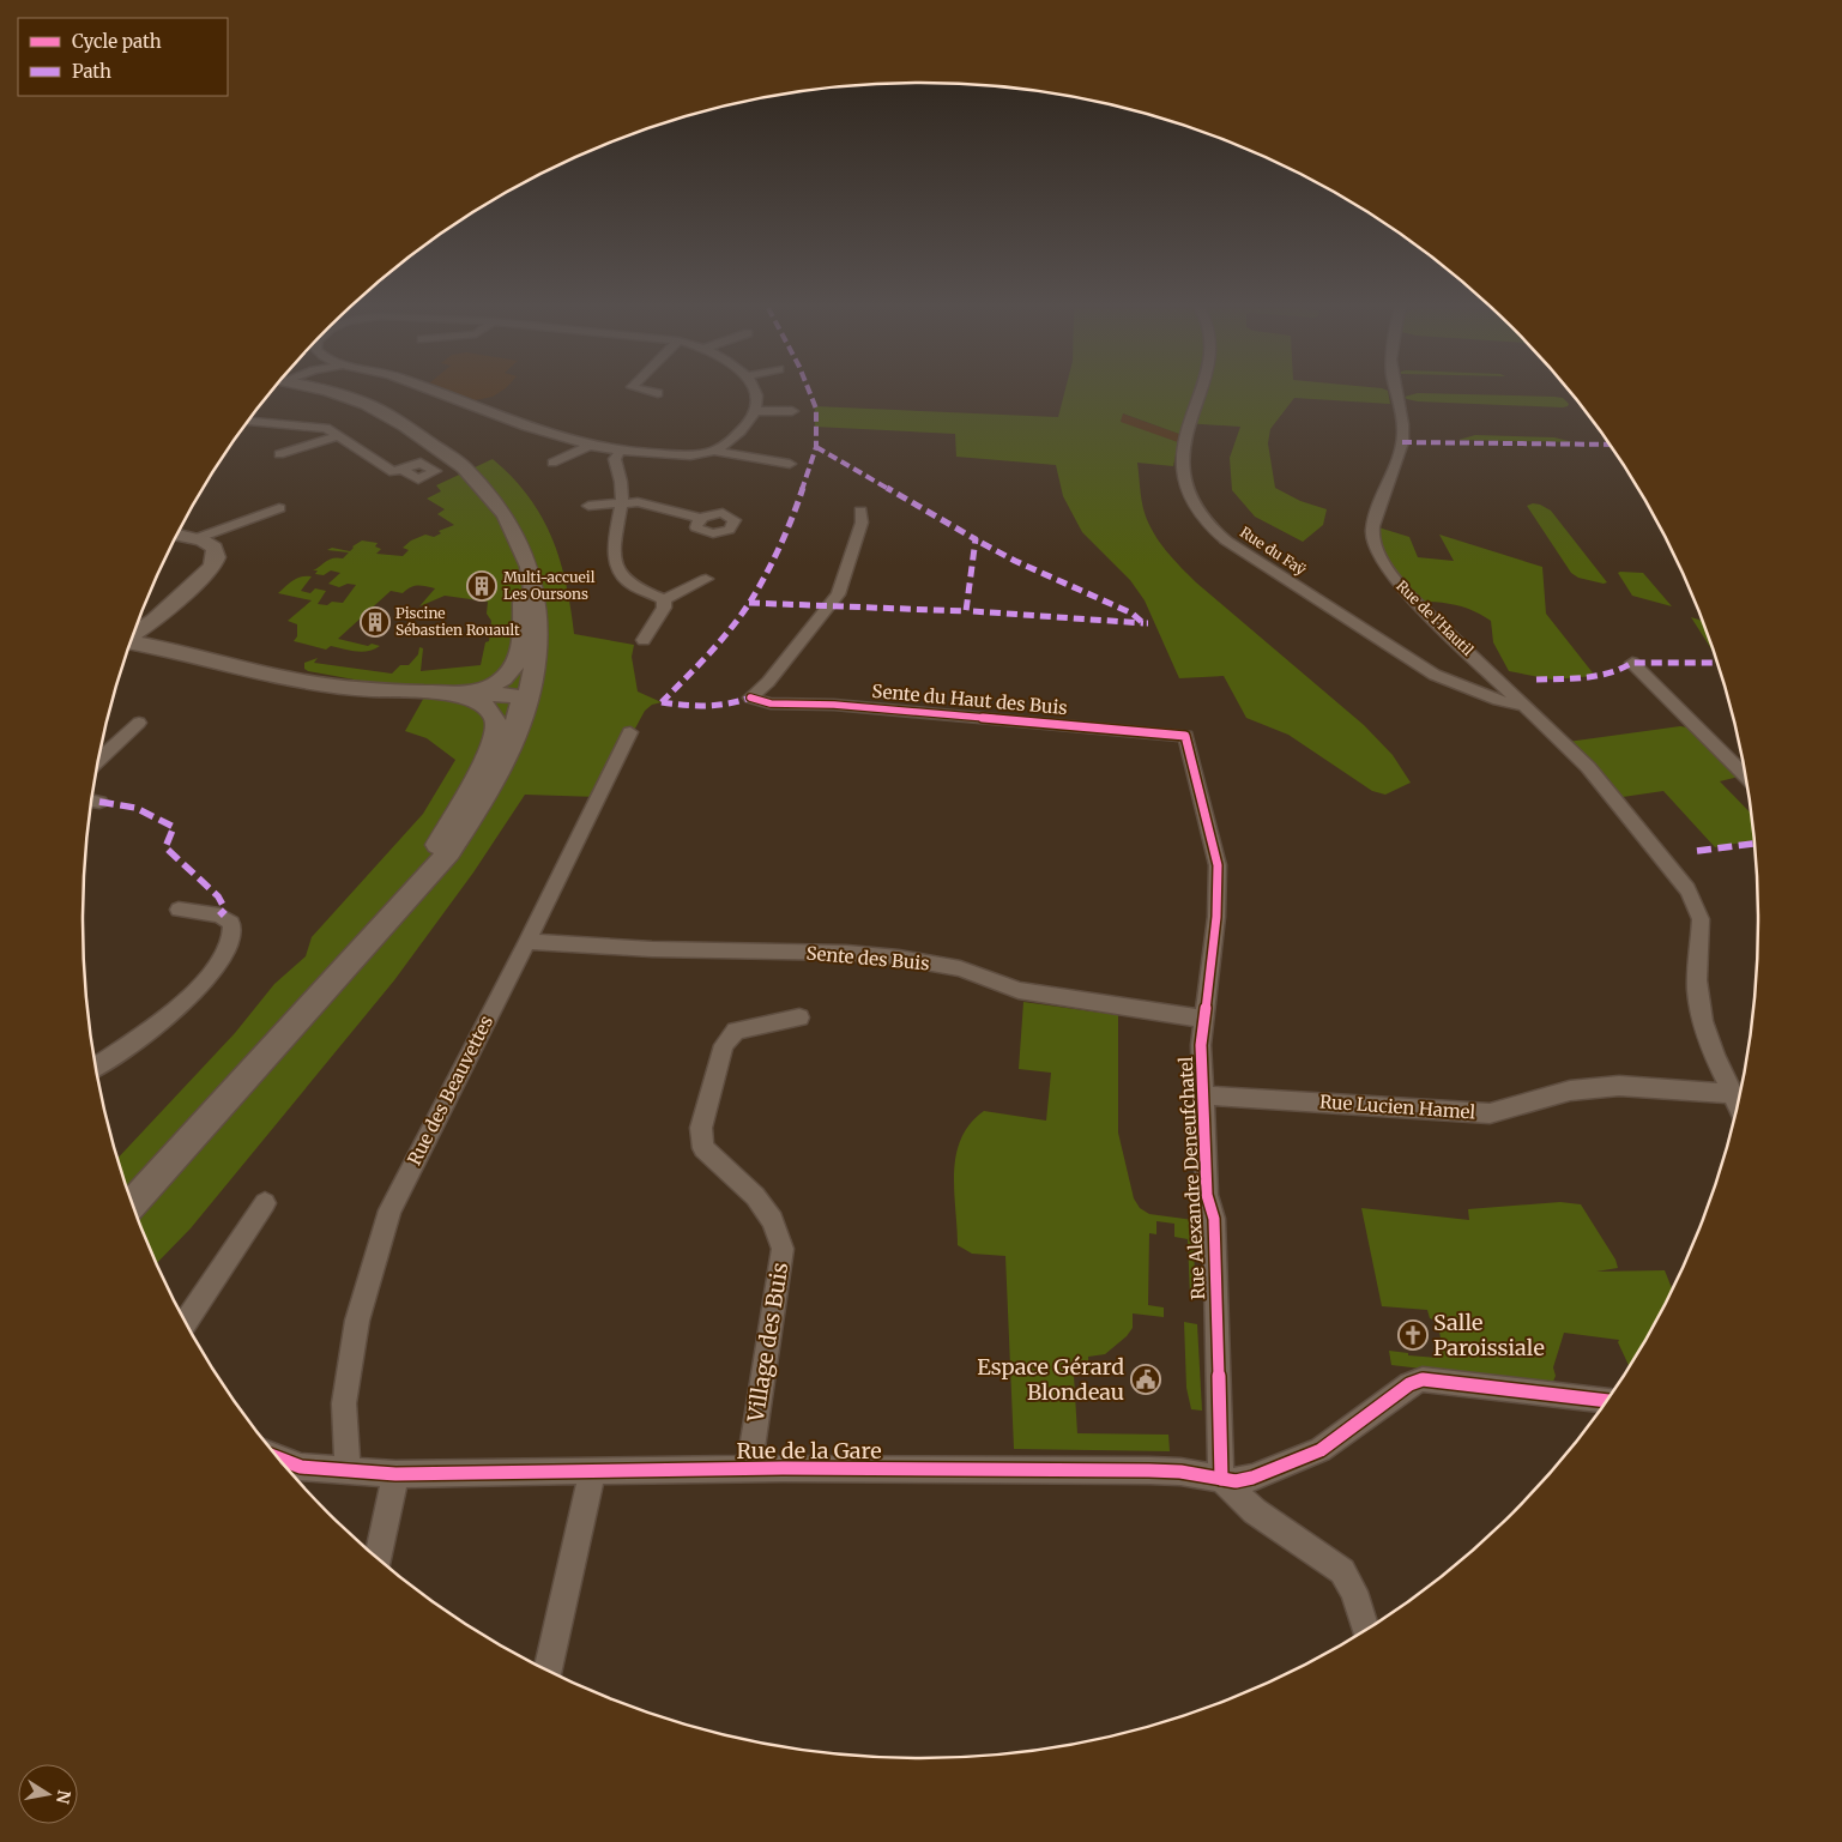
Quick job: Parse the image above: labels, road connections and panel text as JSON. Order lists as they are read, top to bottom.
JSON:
{
  "streets": {
    "street": [
      "Rue du Faÿ",
      "Rue de l'Hautil",
      "Sente du Haut des Buis",
      "Sente des Buis",
      "Rue des Beauvettes",
      "Rue Lucien Hamel",
      "Rue Alexandre Deneufchatel",
      "Village des Buis",
      "Rue de la Gare"
    ]
  },
  "crossings": [
    ["Rue du Faÿ", "Rue de l'Hautil"],
    ["Rue de l'Hautil", "Rue Lucien Hamel"],
    ["Sente du Haut des Buis", "Rue Alexandre Deneufchatel"],
    ["Sente des Buis", "Rue des Beauvettes"],
    ["Sente des Buis", "Rue Alexandre Deneufchatel"],
    ["Rue des Beauvettes", "Rue de la Gare"],
    ["Rue Lucien Hamel", "Rue Alexandre Deneufchatel"],
    ["Rue Alexandre Deneufchatel", "Rue de la Gare"],
    ["Village des Buis", "Rue de la Gare"]
  ],
  "places": {
    "building": ["Multi-accueil Les Oursons", "Piscine Sébastien Rouault"],
    "church": ["Salle Paroissiale"],
    "public building": ["Espace Gérard Blondeau"]
  },
  "legend": ["Cycle path", "Path"],
  "north": "right"
}
